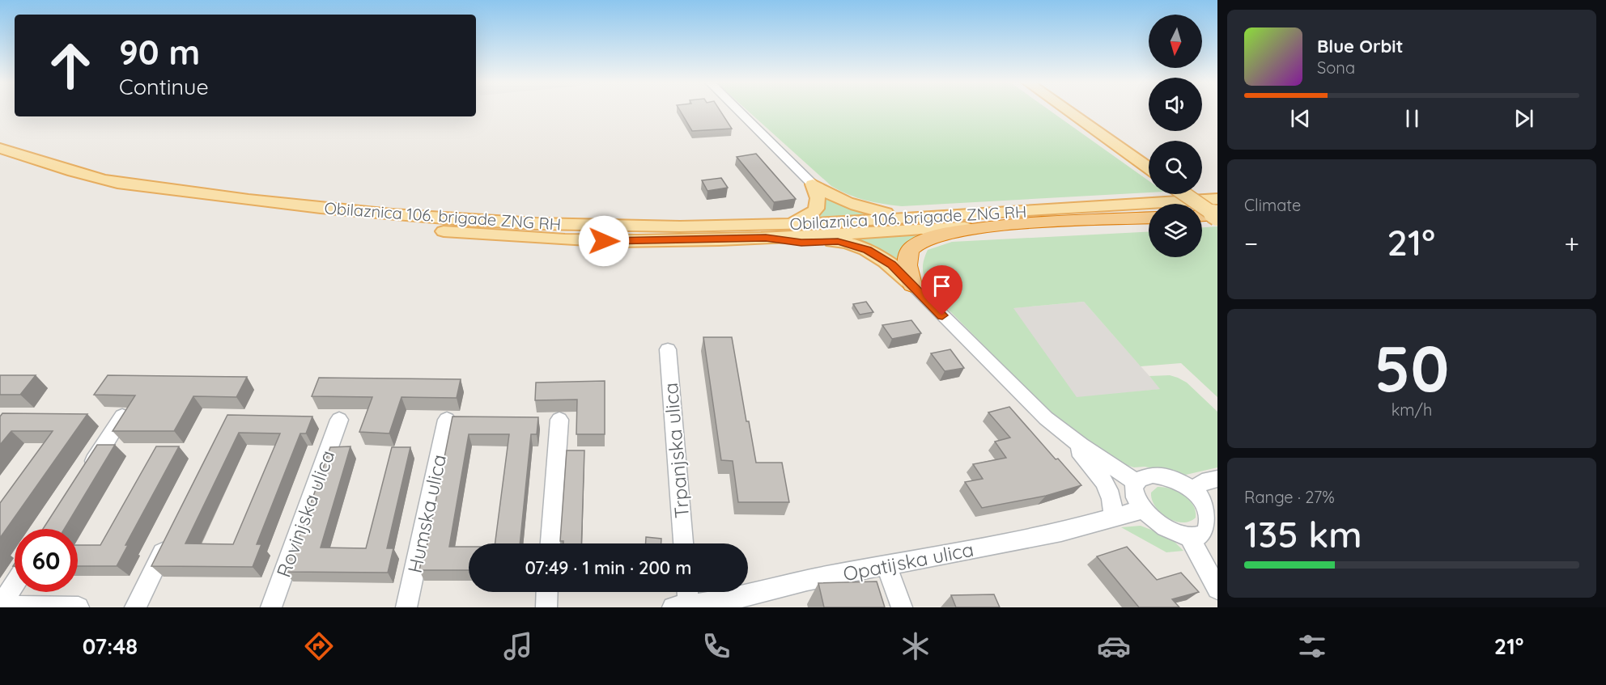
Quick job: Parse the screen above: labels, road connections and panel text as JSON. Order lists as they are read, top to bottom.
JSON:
{
  "streets": {
    "highway": ["Obilaznica 106. brigade ZNG RH"],
    "street": [
      "Trpanjska ulica",
      "Rovinjska ulica",
      "Humska ulica",
      "Opatijska ulica"
    ]
  },
  "north": "bottom",
  "page": {
    "turn": ["90 m", "Continue"],
    "song": ["Blue Orbit", "Sona"],
    "tile": [
      "Climate",
      ["50", "km/h"],
      ["Range · 27%", "135 km"]
    ],
    "heat": ["−", "21°", "+"],
    "limit": "60",
    "trip": "07:49 · 1 min · 200 m",
    "tabs": ["07:48", "21°"]
  }
}
